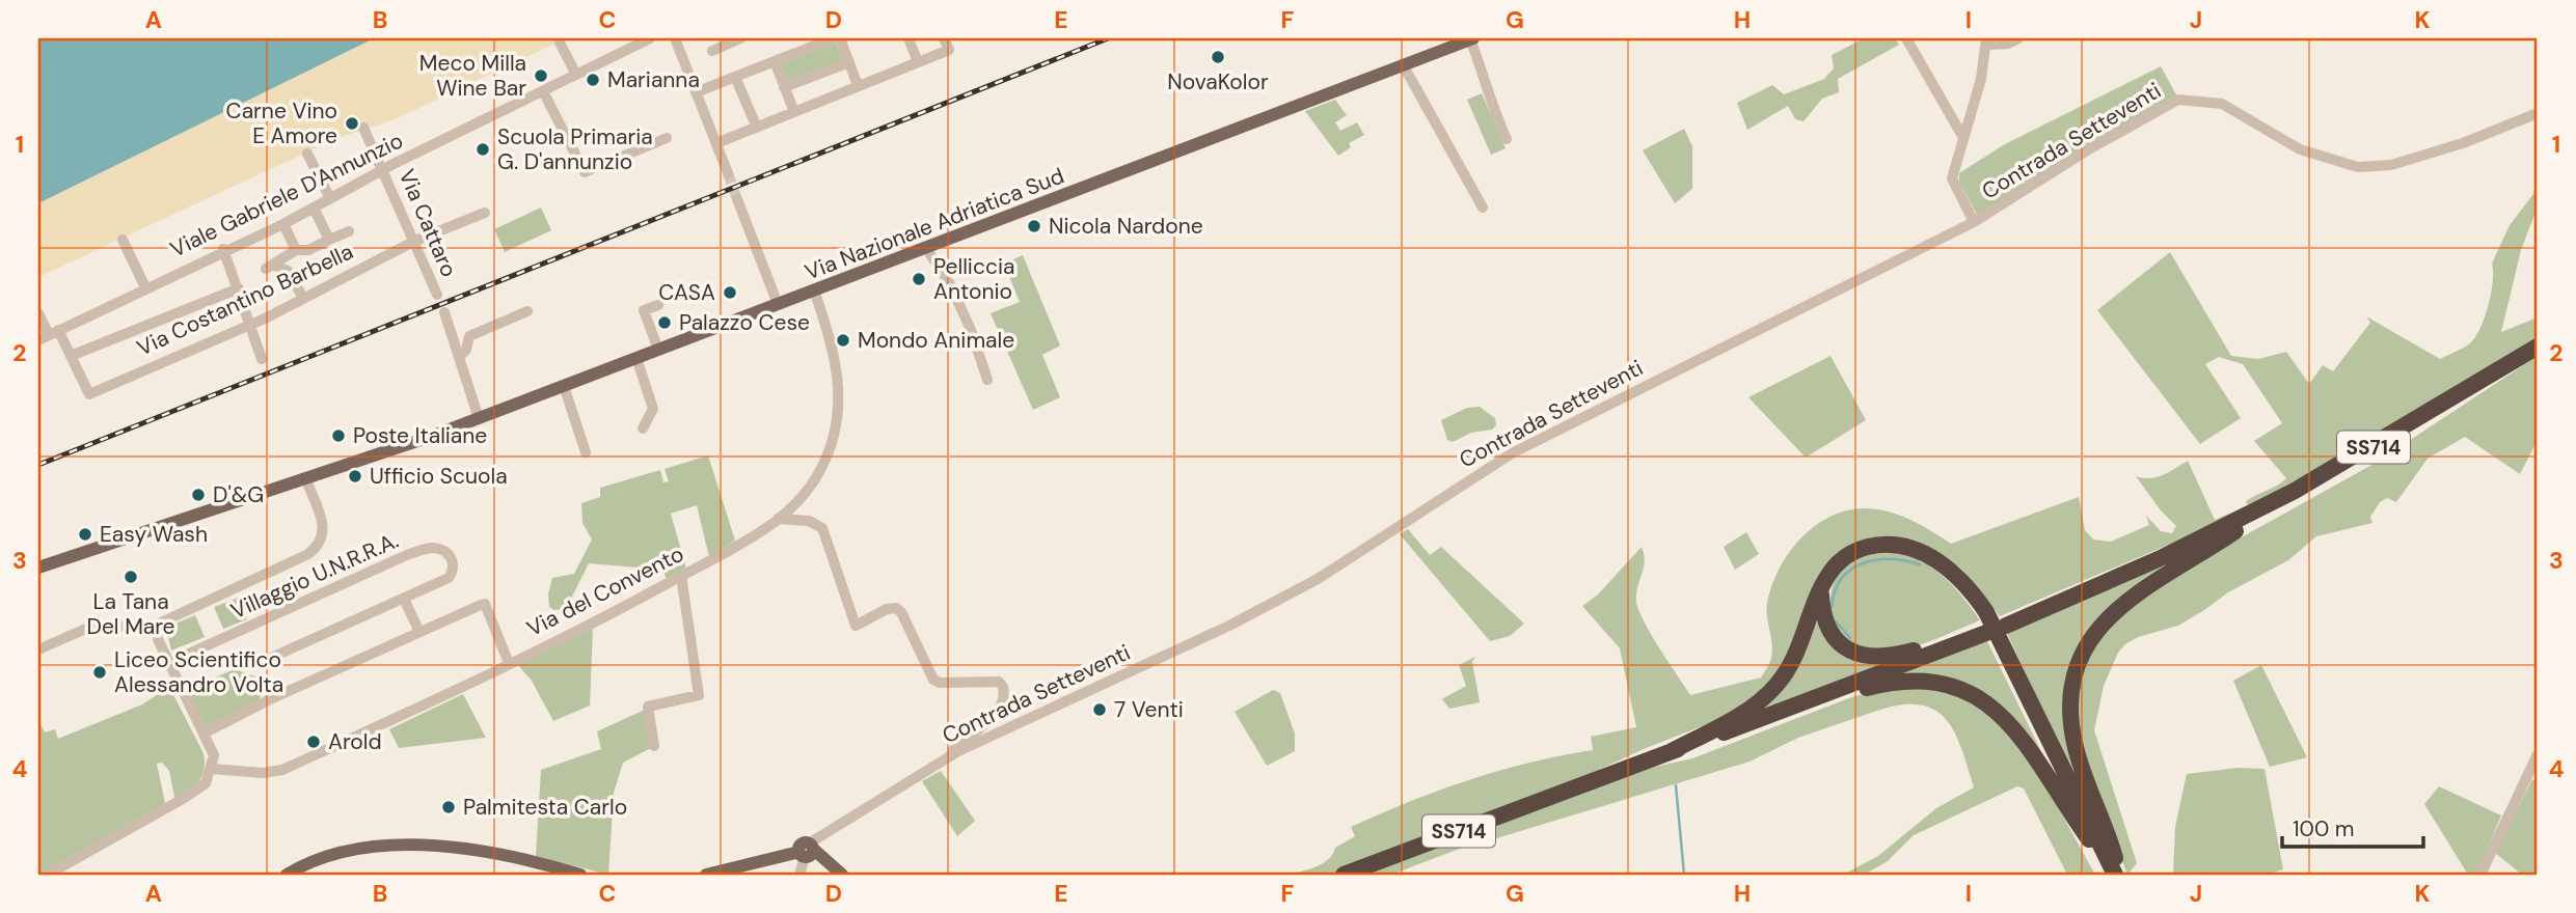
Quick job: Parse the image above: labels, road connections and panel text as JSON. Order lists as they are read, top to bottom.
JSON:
{
  "streets": {
    "highway": ["SS714"],
    "main road": ["Via Nazionale Adriatica Sud"],
    "street": [
      "Contrada Setteventi",
      "Viale Gabriele D'Annunzio",
      "Via Cattaro",
      "Via Costantino Barbella",
      "Villaggio U.N.R.R.A.",
      "Via del Convento"
    ]
  },
  "crossings": [
    ["Viale Gabriele D'Annunzio", "Via Cattaro"],
    ["Viale Gabriele D'Annunzio", "Via Costantino Barbella"],
    ["Via Cattaro", "Via Nazionale Adriatica Sud"],
    ["Via Cattaro", "Via Costantino Barbella"],
    ["Via Nazionale Adriatica Sud", "Via del Convento"]
  ],
  "places": [
    "NovaKolor",
    "Meco Milla Wine Bar",
    "Marianna",
    "Carne Vino E Amore",
    "Scuola Primaria G. D'annunzio",
    "Nicola Nardone",
    "Pelliccia Antonio",
    "CASA",
    "Palazzo Cese",
    "Mondo Animale",
    "Poste Italiane",
    "Ufficio Scuola",
    "D'&G",
    "Easy Wash",
    "La Tana Del Mare",
    "Liceo Scientifico Alessandro Volta",
    "7 Venti",
    "Arold",
    "Palmitesta Carlo"
  ],
  "scale_bar": "100 m",
  "grid": {
    "columns": [
      "A",
      "B",
      "C",
      "D",
      "E",
      "F",
      "G",
      "H",
      "I",
      "J",
      "K"
    ],
    "rows": [
      "1",
      "2",
      "3",
      "4"
    ]
  }
}
